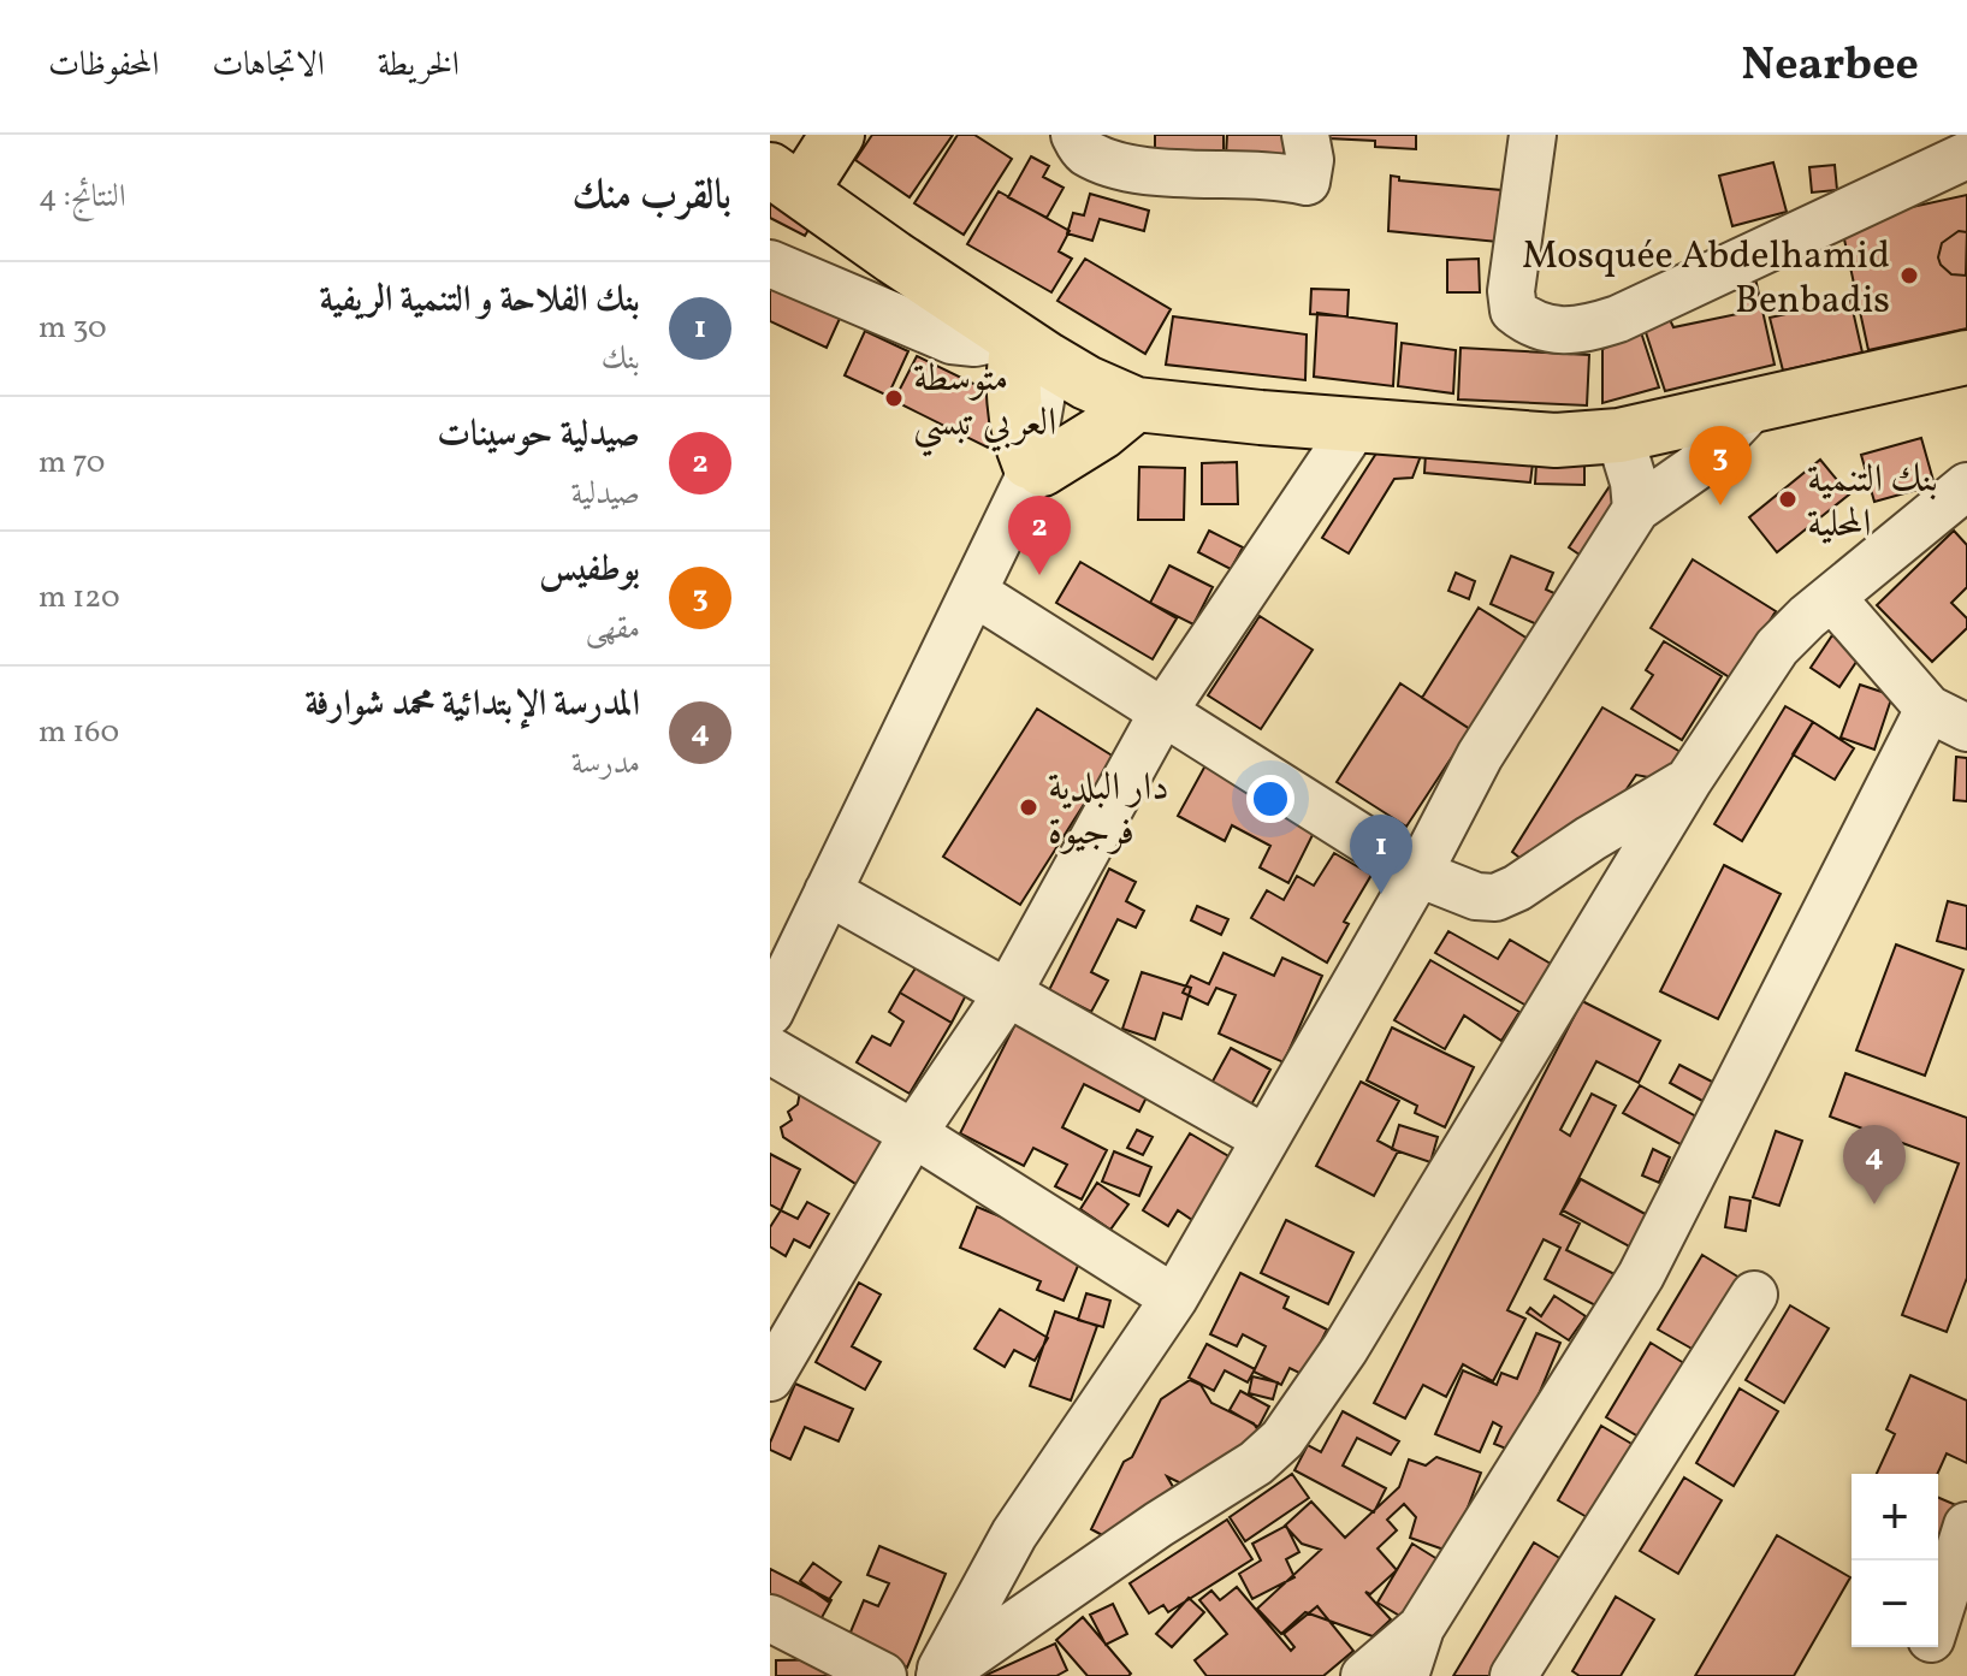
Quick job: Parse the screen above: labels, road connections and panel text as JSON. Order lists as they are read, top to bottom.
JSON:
{
  "places": [
    "Mosquée Abdelhamid Benbadis",
    "متوسطة العربي تبسي",
    "بنك التنمية المحلية",
    "دار البلدية فرجيوة"
  ],
  "page": {
    "header": "Nearbee",
    "nav": ["الخريطة", "الاتجاهات", "المحفوظات"],
    "heading": ["بالقرب منك", "النتائج: 4"],
    "list": [
      {
        "mark": "1",
        "name": "بنك الفلاحة و التنمية الريفية",
        "note": "بنك",
        "value": "30 m"
      },
      {
        "mark": "2",
        "name": "صيدلية حوسينات",
        "note": "صيدلية",
        "value": "70 m"
      },
      {
        "mark": "3",
        "name": "بوطفيس",
        "note": "مقهى",
        "value": "120 m"
      },
      {
        "mark": "4",
        "name": "المدرسة الإبتدائية محمد شوارفة",
        "note": "مدرسة",
        "value": "160 m"
      }
    ],
    "pins": [
      "3",
      "2",
      "1",
      "4"
    ],
    "map_buttons": ["+", "−"]
  }
}
